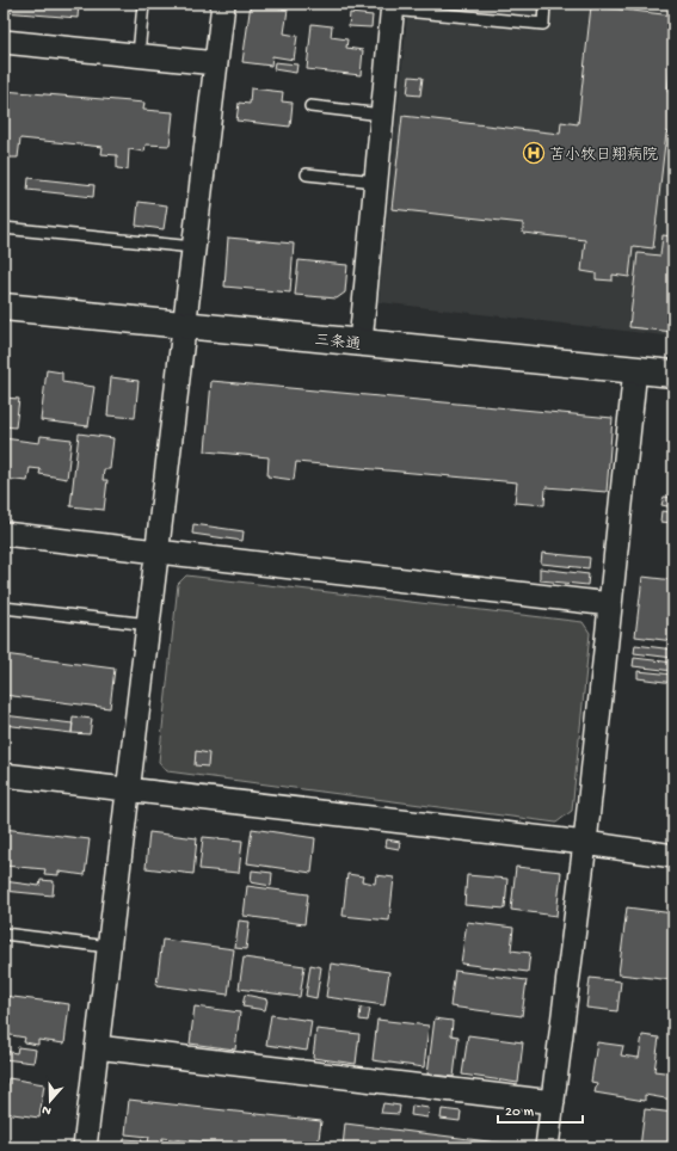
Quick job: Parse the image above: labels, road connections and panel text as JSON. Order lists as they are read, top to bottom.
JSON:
{
  "streets": {
    "street": ["三条通"]
  },
  "places": {
    "hospital": ["苫小牧日翔病院"]
  },
  "scale_bar": "20 m",
  "north": "bottom"
}
